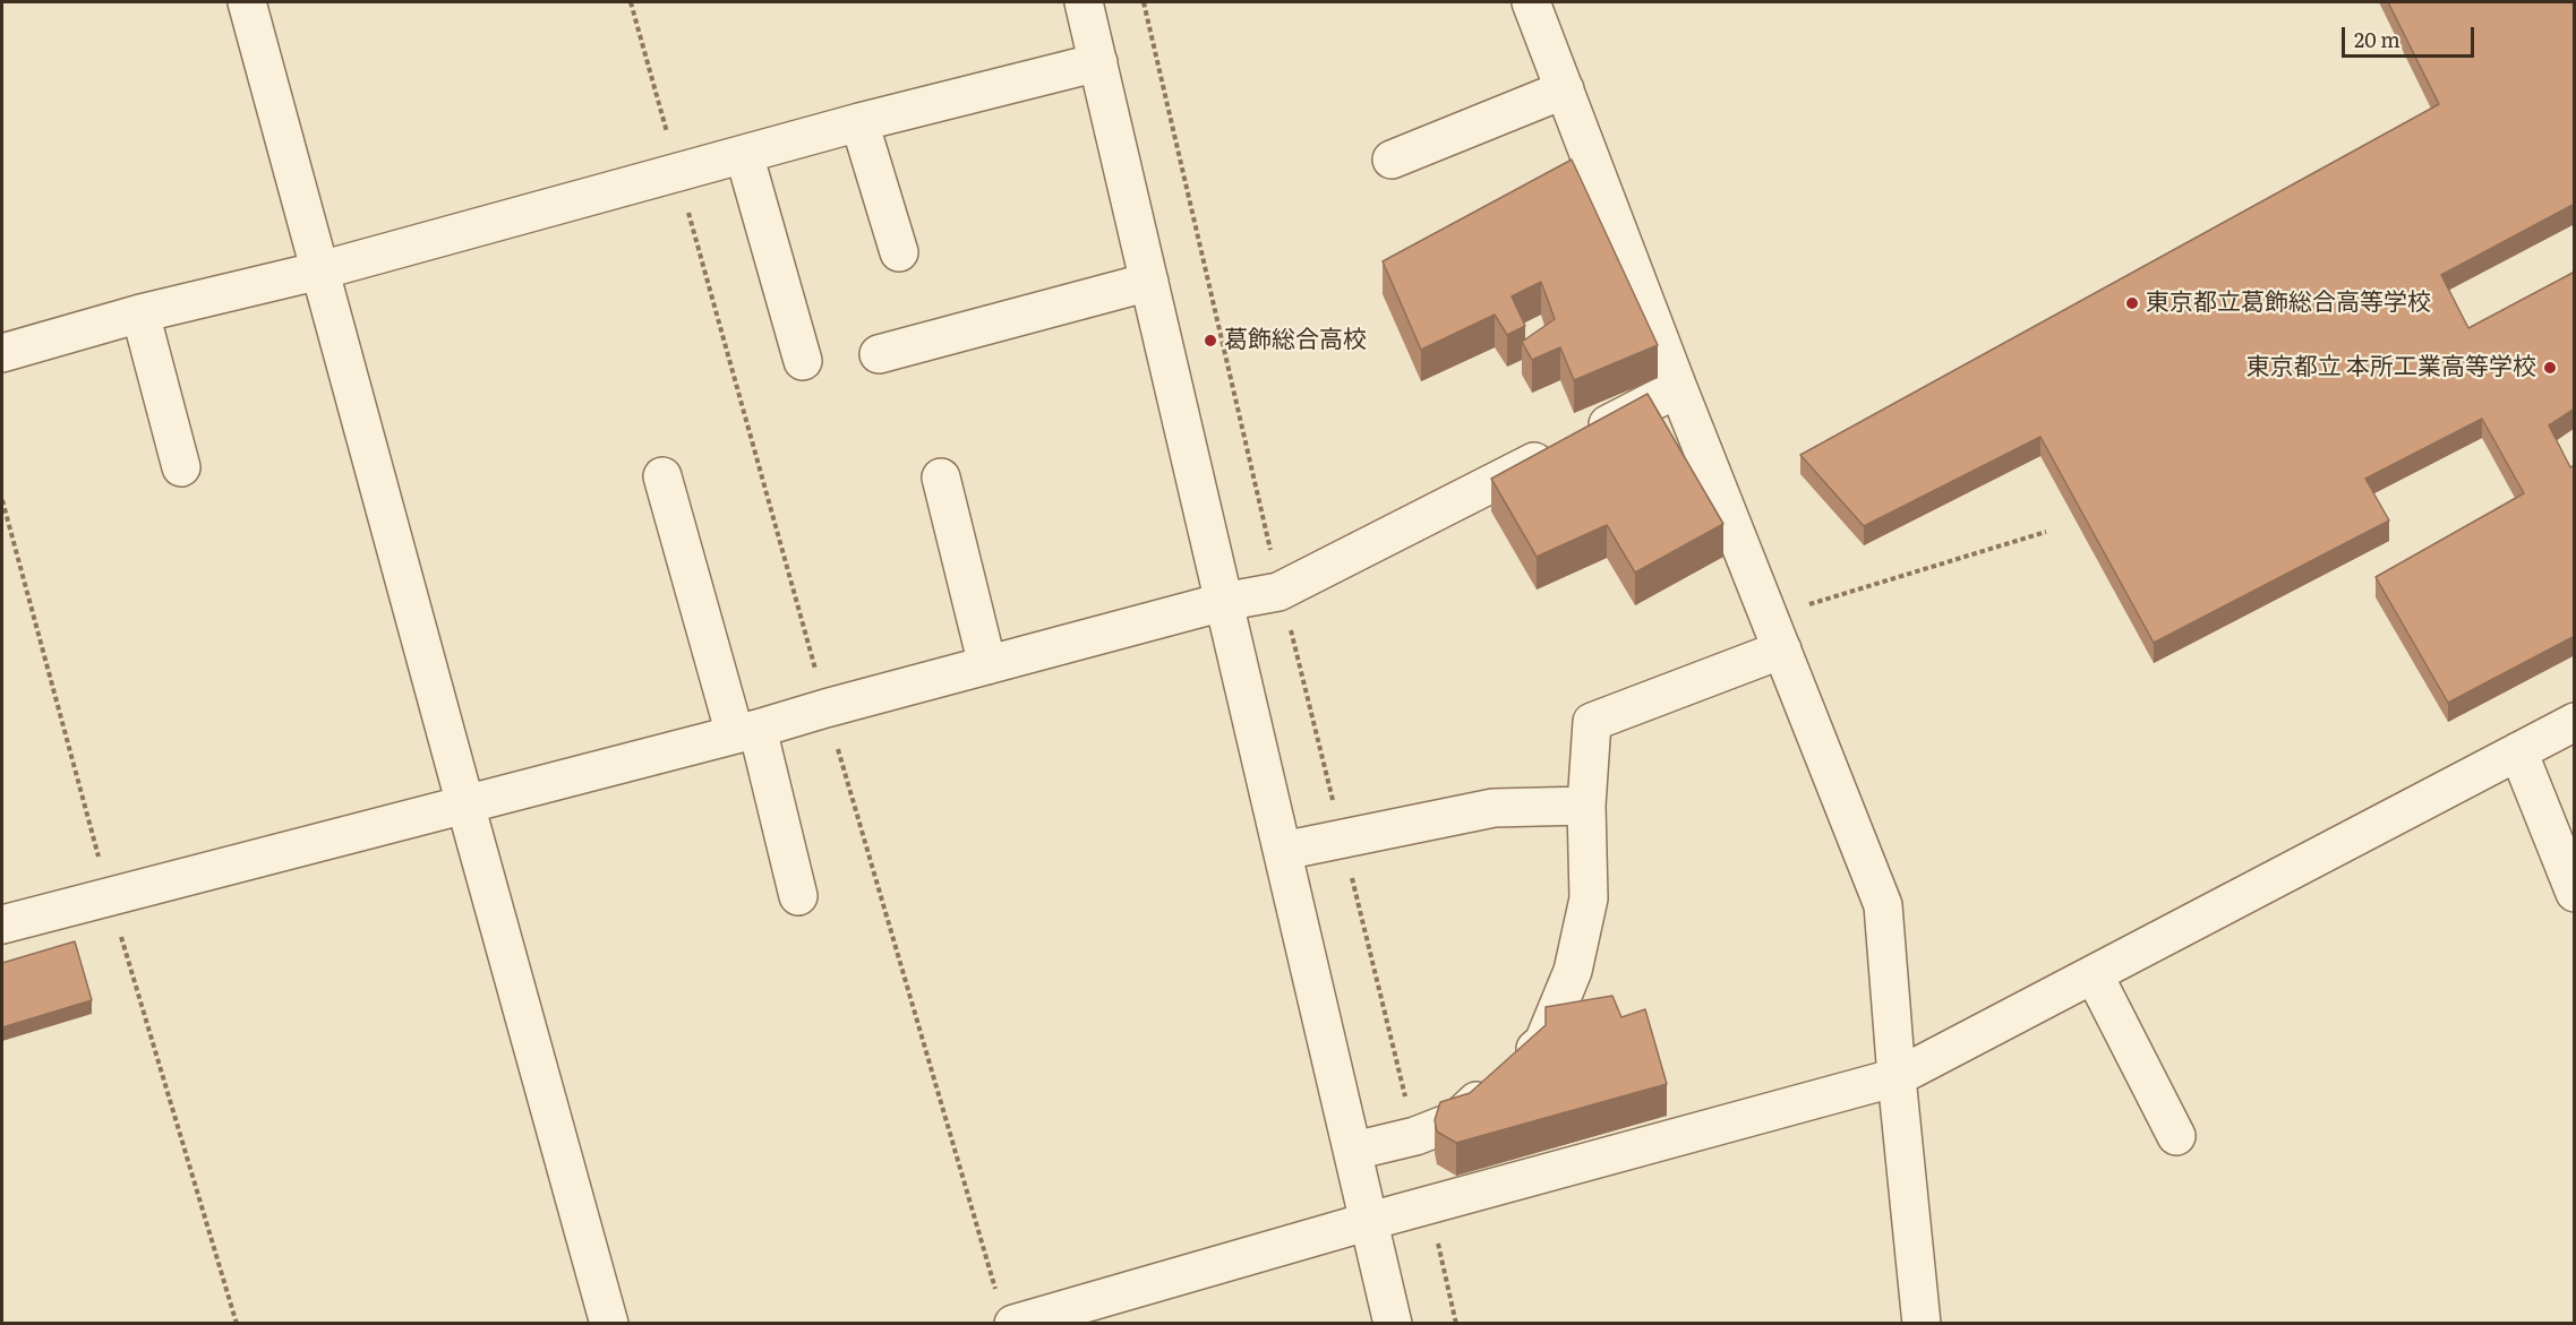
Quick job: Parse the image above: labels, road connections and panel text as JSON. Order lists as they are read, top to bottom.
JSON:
{
  "places": ["東京都立葛飾総合高等学校", "葛飾総合高校", "東京都立 本所工業高等学校"],
  "scale_bar": "20 m"
}
